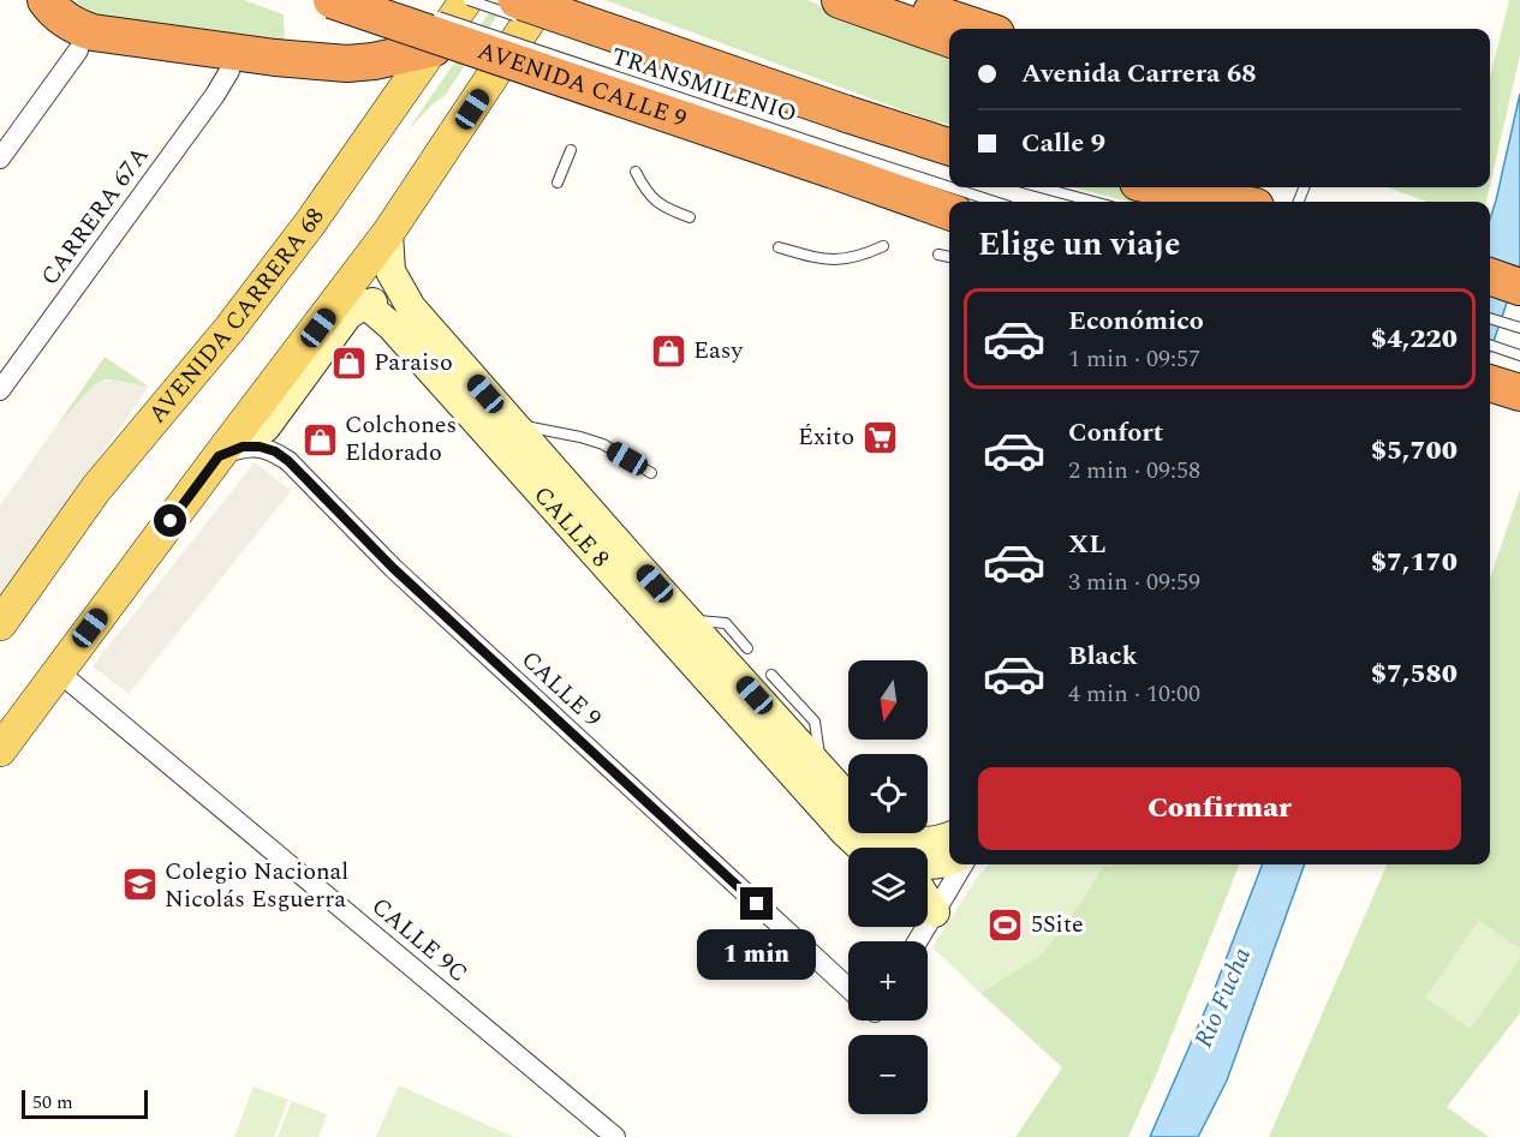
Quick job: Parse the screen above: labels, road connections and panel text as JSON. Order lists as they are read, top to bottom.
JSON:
{
  "streets": {
    "highway": ["AVENIDA CALLE 9"],
    "main road": ["AVENIDA CARRERA 68"],
    "street": [
      "CARRERA 67A",
      "CALLE 8",
      "CALLE 9",
      "CALLE 9C"
    ],
    "lane": ["TRANSMILENIO"]
  },
  "crossings": [
    ["AVENIDA CALLE 9", "TRANSMILENIO"],
    ["TRANSMILENIO", "AVENIDA CARRERA 68"]
  ],
  "water": ["Río Fucha"],
  "places": {
    "shop": ["Easy", "Paraiso", "Colchones Eldorado"],
    "supermarket": ["Éxito"],
    "school or university": ["Colegio Nacional Nicolás Esguerra"],
    "sports": ["5Site"]
  },
  "scale_bar": "50 m",
  "north": "bottom",
  "page": {
    "banner": ["Avenida Carrera 68", "Calle 9"],
    "heading": "Elige un viaje",
    "list": [
      {
        "name": "Económico",
        "note": "1 min · 09:57",
        "value": "$4,220"
      },
      {
        "name": "Confort",
        "note": "2 min · 09:58",
        "value": "$5,700"
      },
      {
        "name": "XL",
        "note": "3 min · 09:59",
        "value": "$7,170"
      },
      {
        "name": "Black",
        "note": "4 min · 10:00",
        "value": "$7,580"
      }
    ],
    "map_buttons": ["+", "−"],
    "buttons": "Confirmar",
    "bubble": "1 min",
    "scale": "50 m"
  }
}
